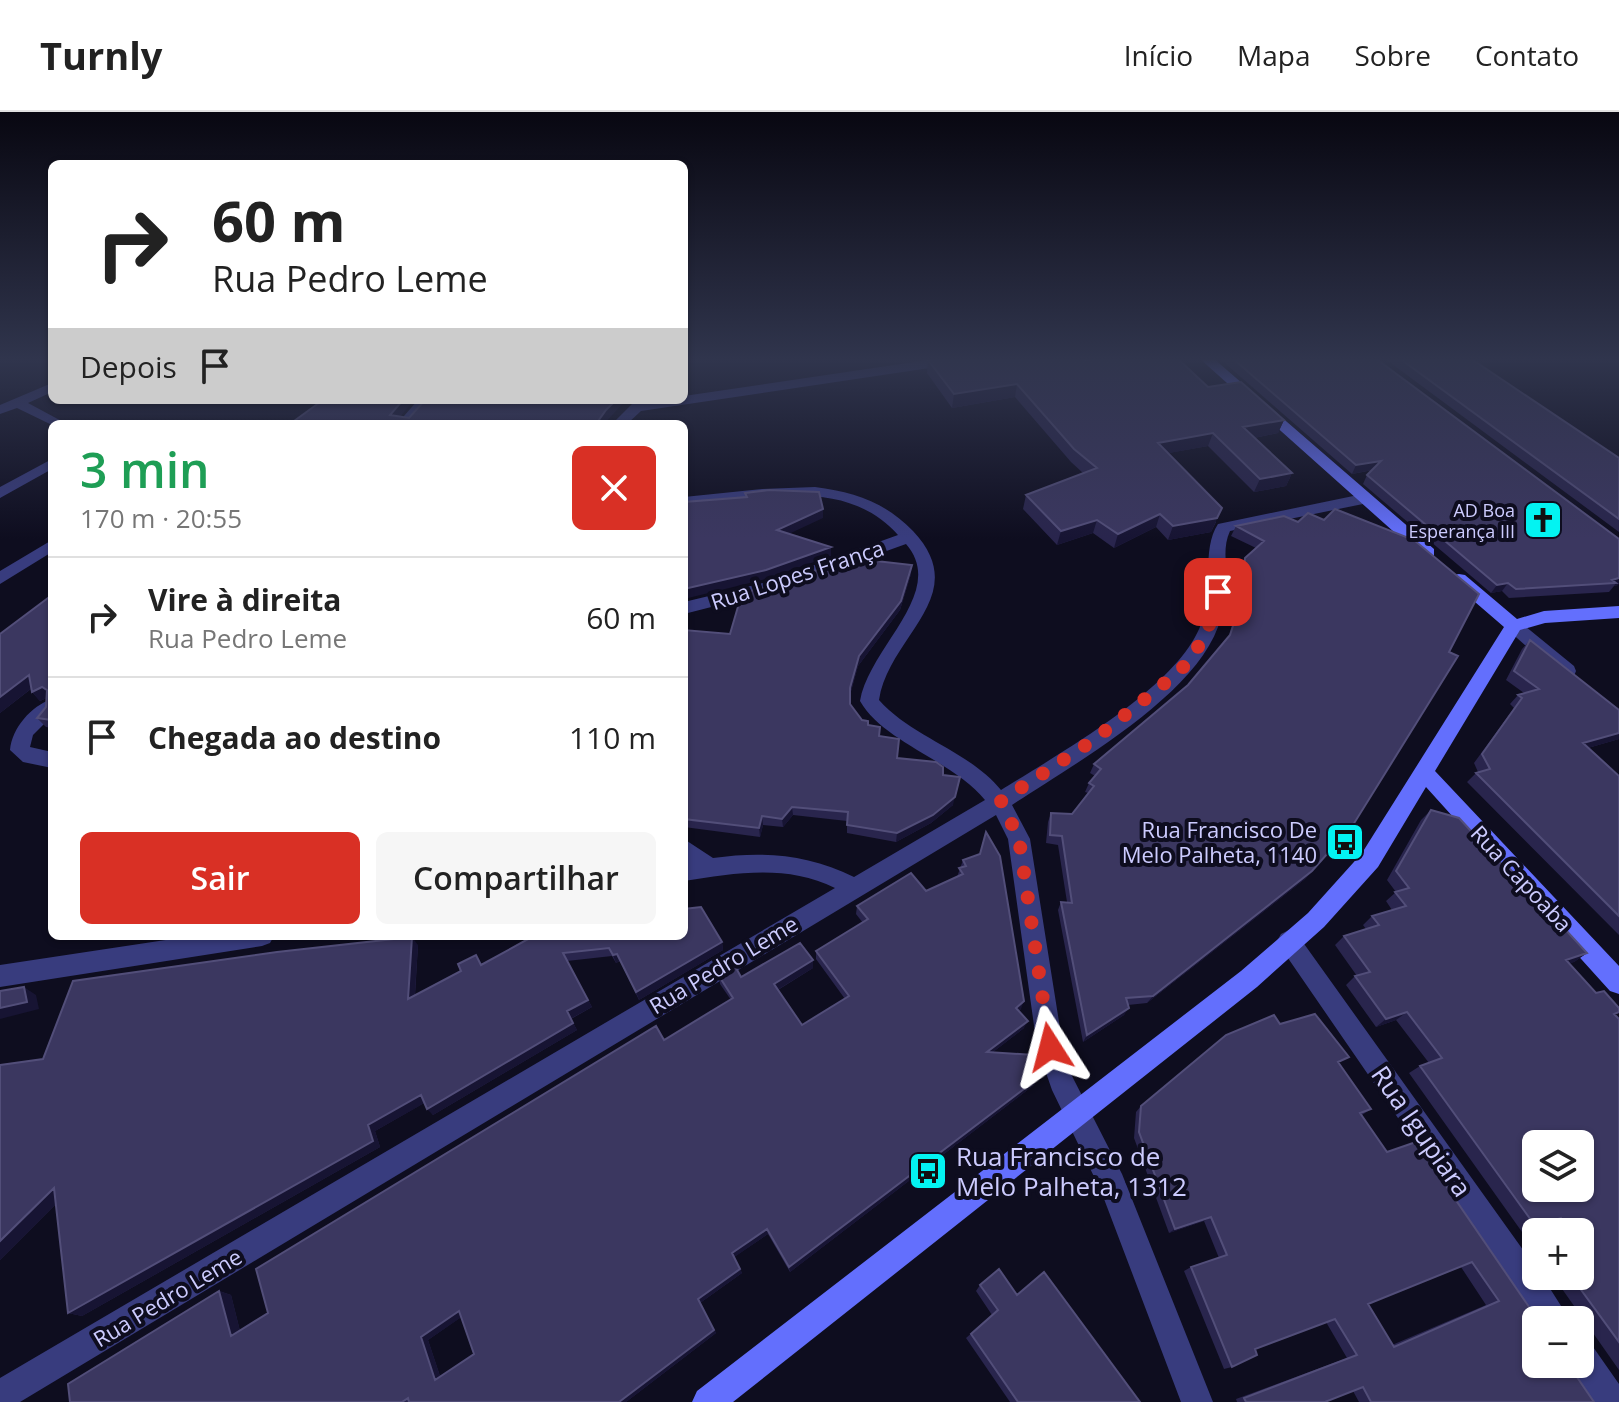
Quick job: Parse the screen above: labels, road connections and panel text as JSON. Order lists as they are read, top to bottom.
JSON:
{
  "streets": {
    "main road": ["Rua Capoaba"],
    "street": ["Rua Lopes França", "Rua Pedro Leme", "Rua Igupiara"]
  },
  "places": {
    "church": ["AD Boa Esperança III"],
    "bus stop": ["Rua Francisco De Melo Palheta, 1140", "Rua Francisco de Melo Palheta, 1312"]
  },
  "page": {
    "header": "Turnly",
    "nav": [
      "Início",
      "Mapa",
      "Sobre",
      "Contato"
    ],
    "turn": ["60 m", "Rua Pedro Leme"],
    "then": "Depois",
    "heading": ["3 min", "170 m · 20:55"],
    "list": [
      {
        "name": "Vire à direita",
        "note": "Rua Pedro Leme",
        "value": "60 m"
      },
      {
        "name": "Chegada ao destino",
        "value": "110 m"
      }
    ],
    "buttons": ["Sair", "Compartilhar"],
    "map_buttons": ["+", "−"]
  }
}
